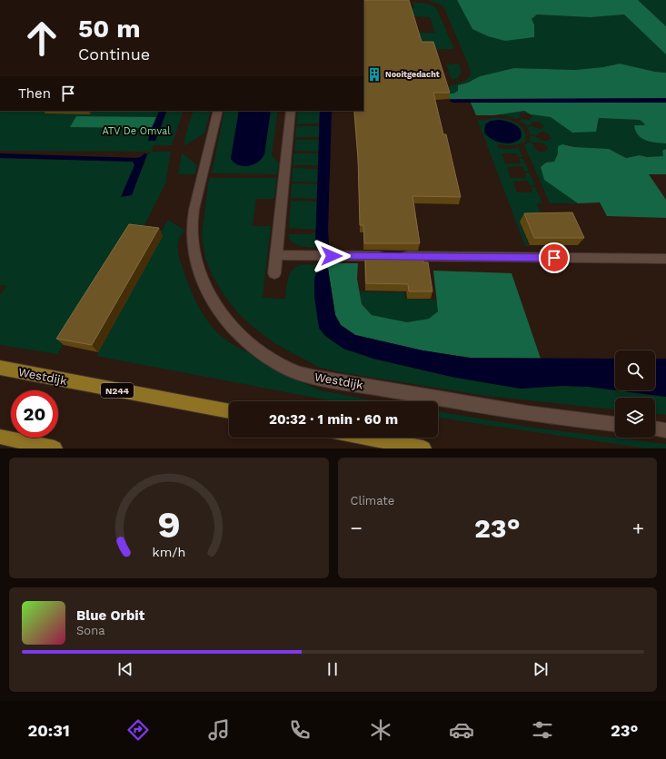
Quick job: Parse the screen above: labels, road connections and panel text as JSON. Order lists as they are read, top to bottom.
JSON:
{
  "streets": {
    "main road": ["Westdijk", "N244"]
  },
  "parks": ["ATV De Omval"],
  "places": {
    "building": ["Nooitgedacht"]
  },
  "page": {
    "turn": ["50 m", "Continue"],
    "then": "Then",
    "limit": "20",
    "trip": "20:32 · 1 min · 60 m",
    "tile": "Climate",
    "heat": ["−", "23°", "+"],
    "song": ["Blue Orbit", "Sona"],
    "tabs": ["20:31", "23°"],
    "gauge": ["9", "km/h"]
  }
}
